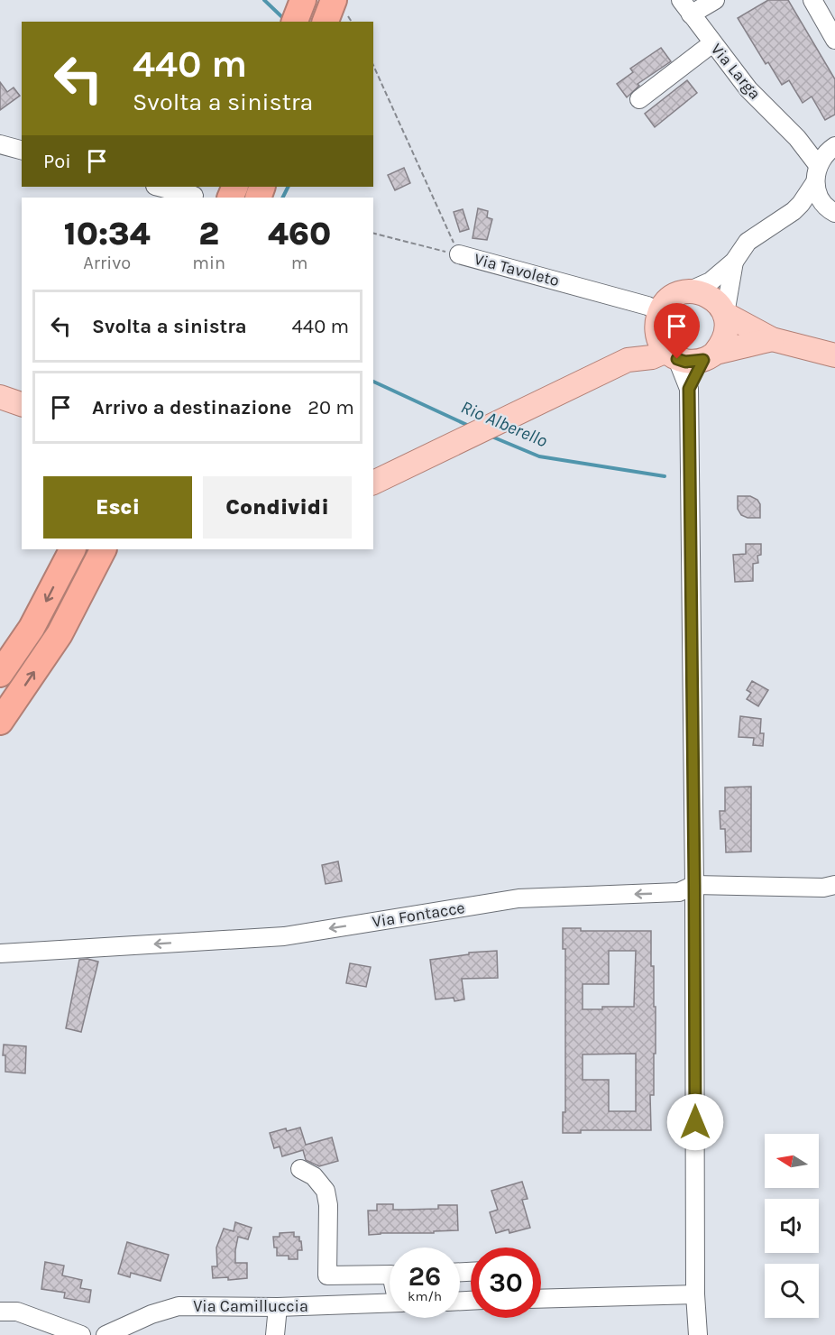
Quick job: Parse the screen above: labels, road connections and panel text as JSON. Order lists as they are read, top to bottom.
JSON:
{
  "streets": {
    "street": [
      "Via Larga",
      "Via Tavoleto",
      "Via Fontacce",
      "Via Camilluccia"
    ]
  },
  "one_way": ["Via Fontacce"],
  "water": ["Rio Alberello"],
  "north": "left",
  "page": {
    "turn": ["440 m", "Svolta a sinistra"],
    "then": "Poi",
    "eta": [
      "10:34",
      "Arrivo",
      "2",
      "min",
      "460",
      "m"
    ],
    "list": [
      {
        "name": "Svolta a sinistra",
        "value": "440 m"
      },
      {
        "name": "Arrivo a destinazione",
        "value": "20 m"
      }
    ],
    "buttons": ["Esci", "Condividi"],
    "speed": "26 km/h",
    "limit": "30"
  }
}
